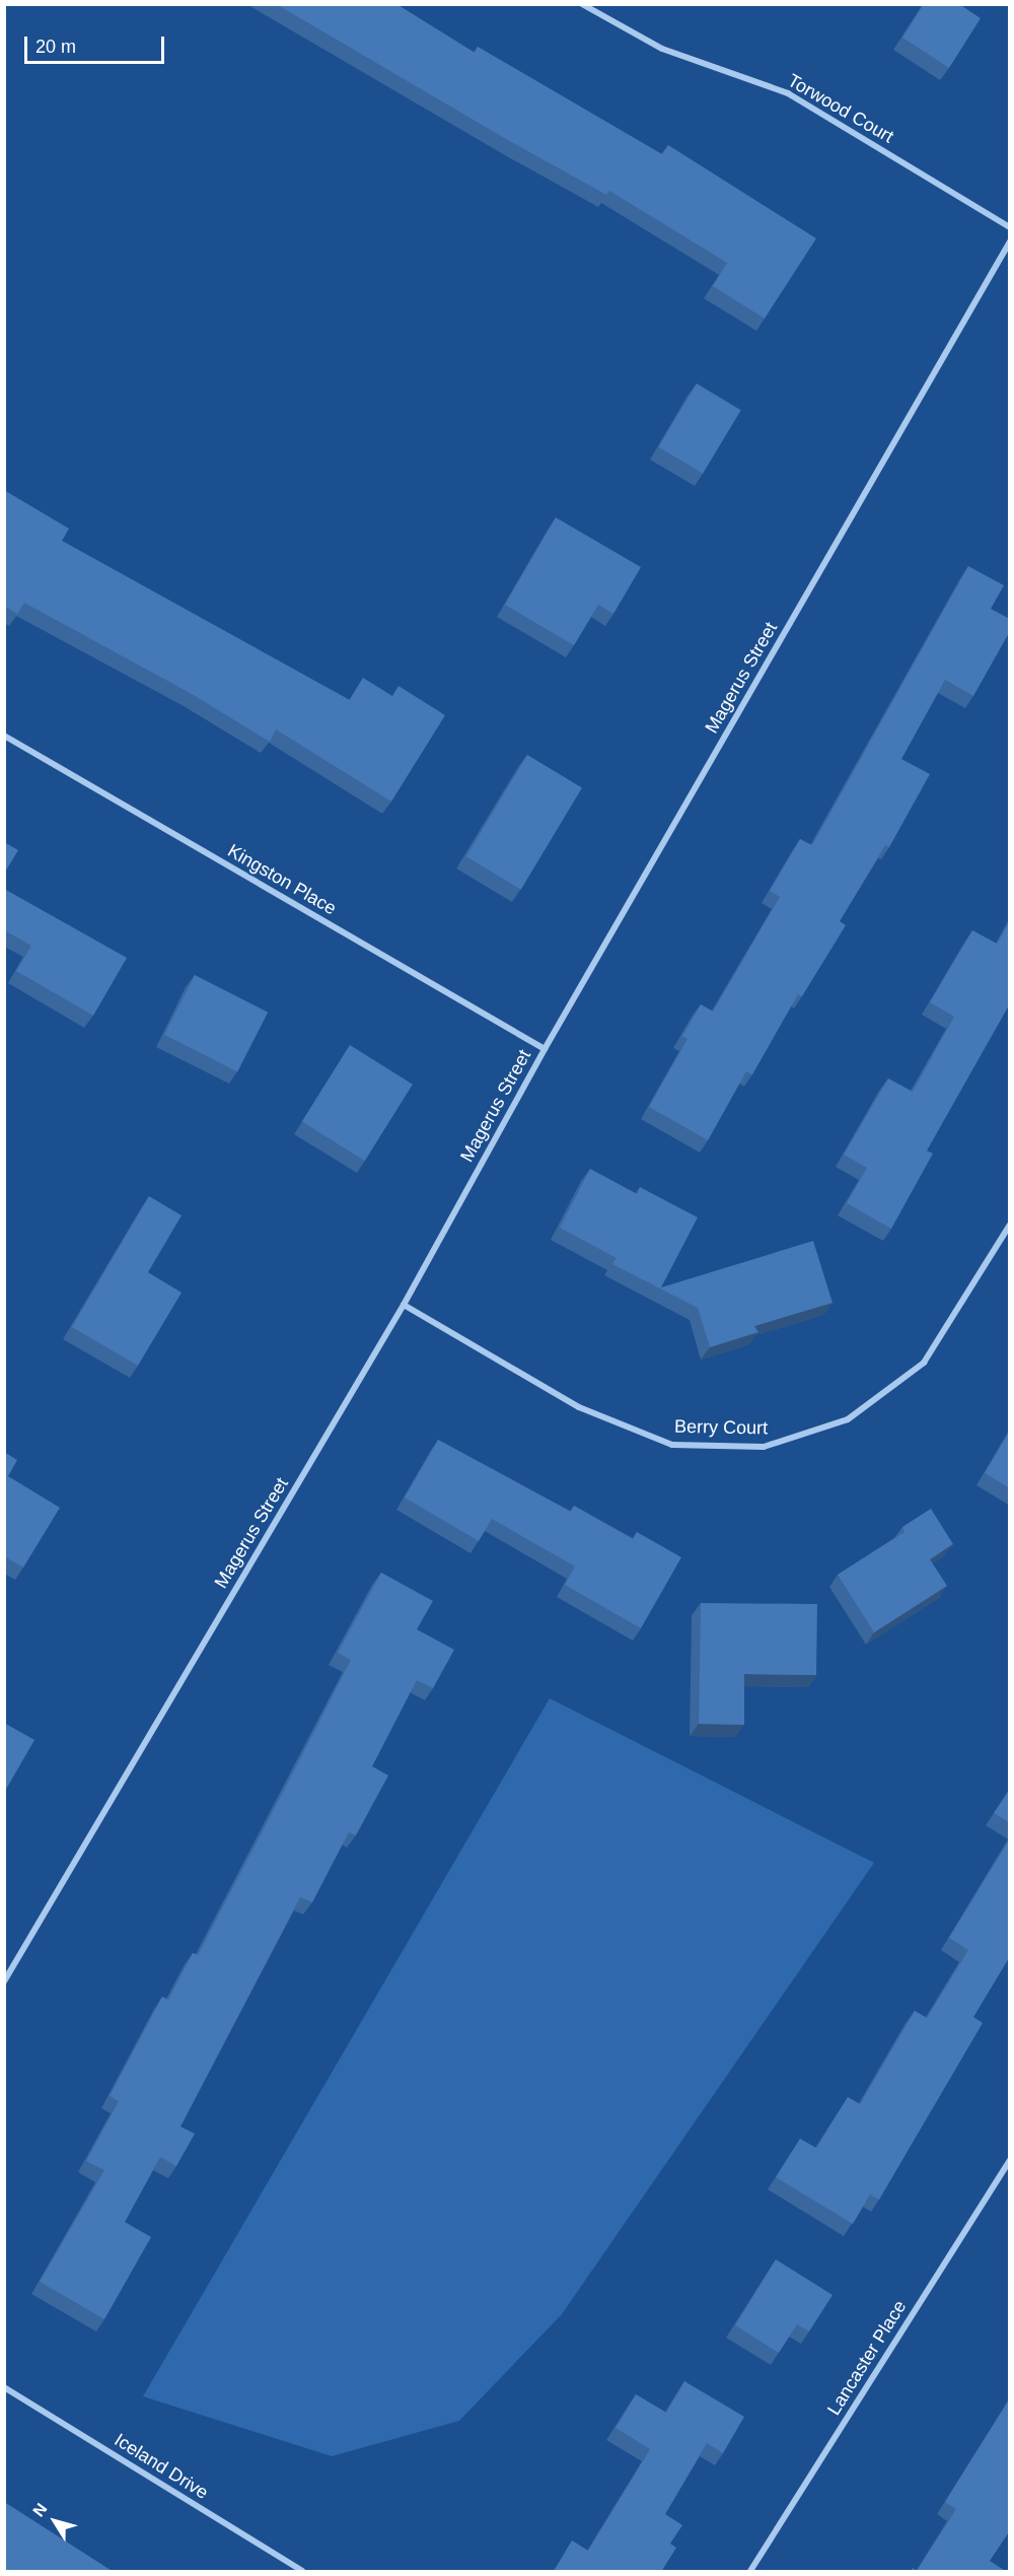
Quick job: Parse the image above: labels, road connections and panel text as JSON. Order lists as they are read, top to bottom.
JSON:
{
  "streets": {
    "street": [
      "Torwood Court",
      "Magerus Street",
      "Kingston Place",
      "Berry Court",
      "Lancaster Place",
      "Iceland Drive"
    ]
  },
  "crossings": [
    ["Magerus Street", "Kingston Place"],
    ["Magerus Street", "Berry Court"]
  ],
  "scale_bar": "20 m",
  "north": "top left"
}
